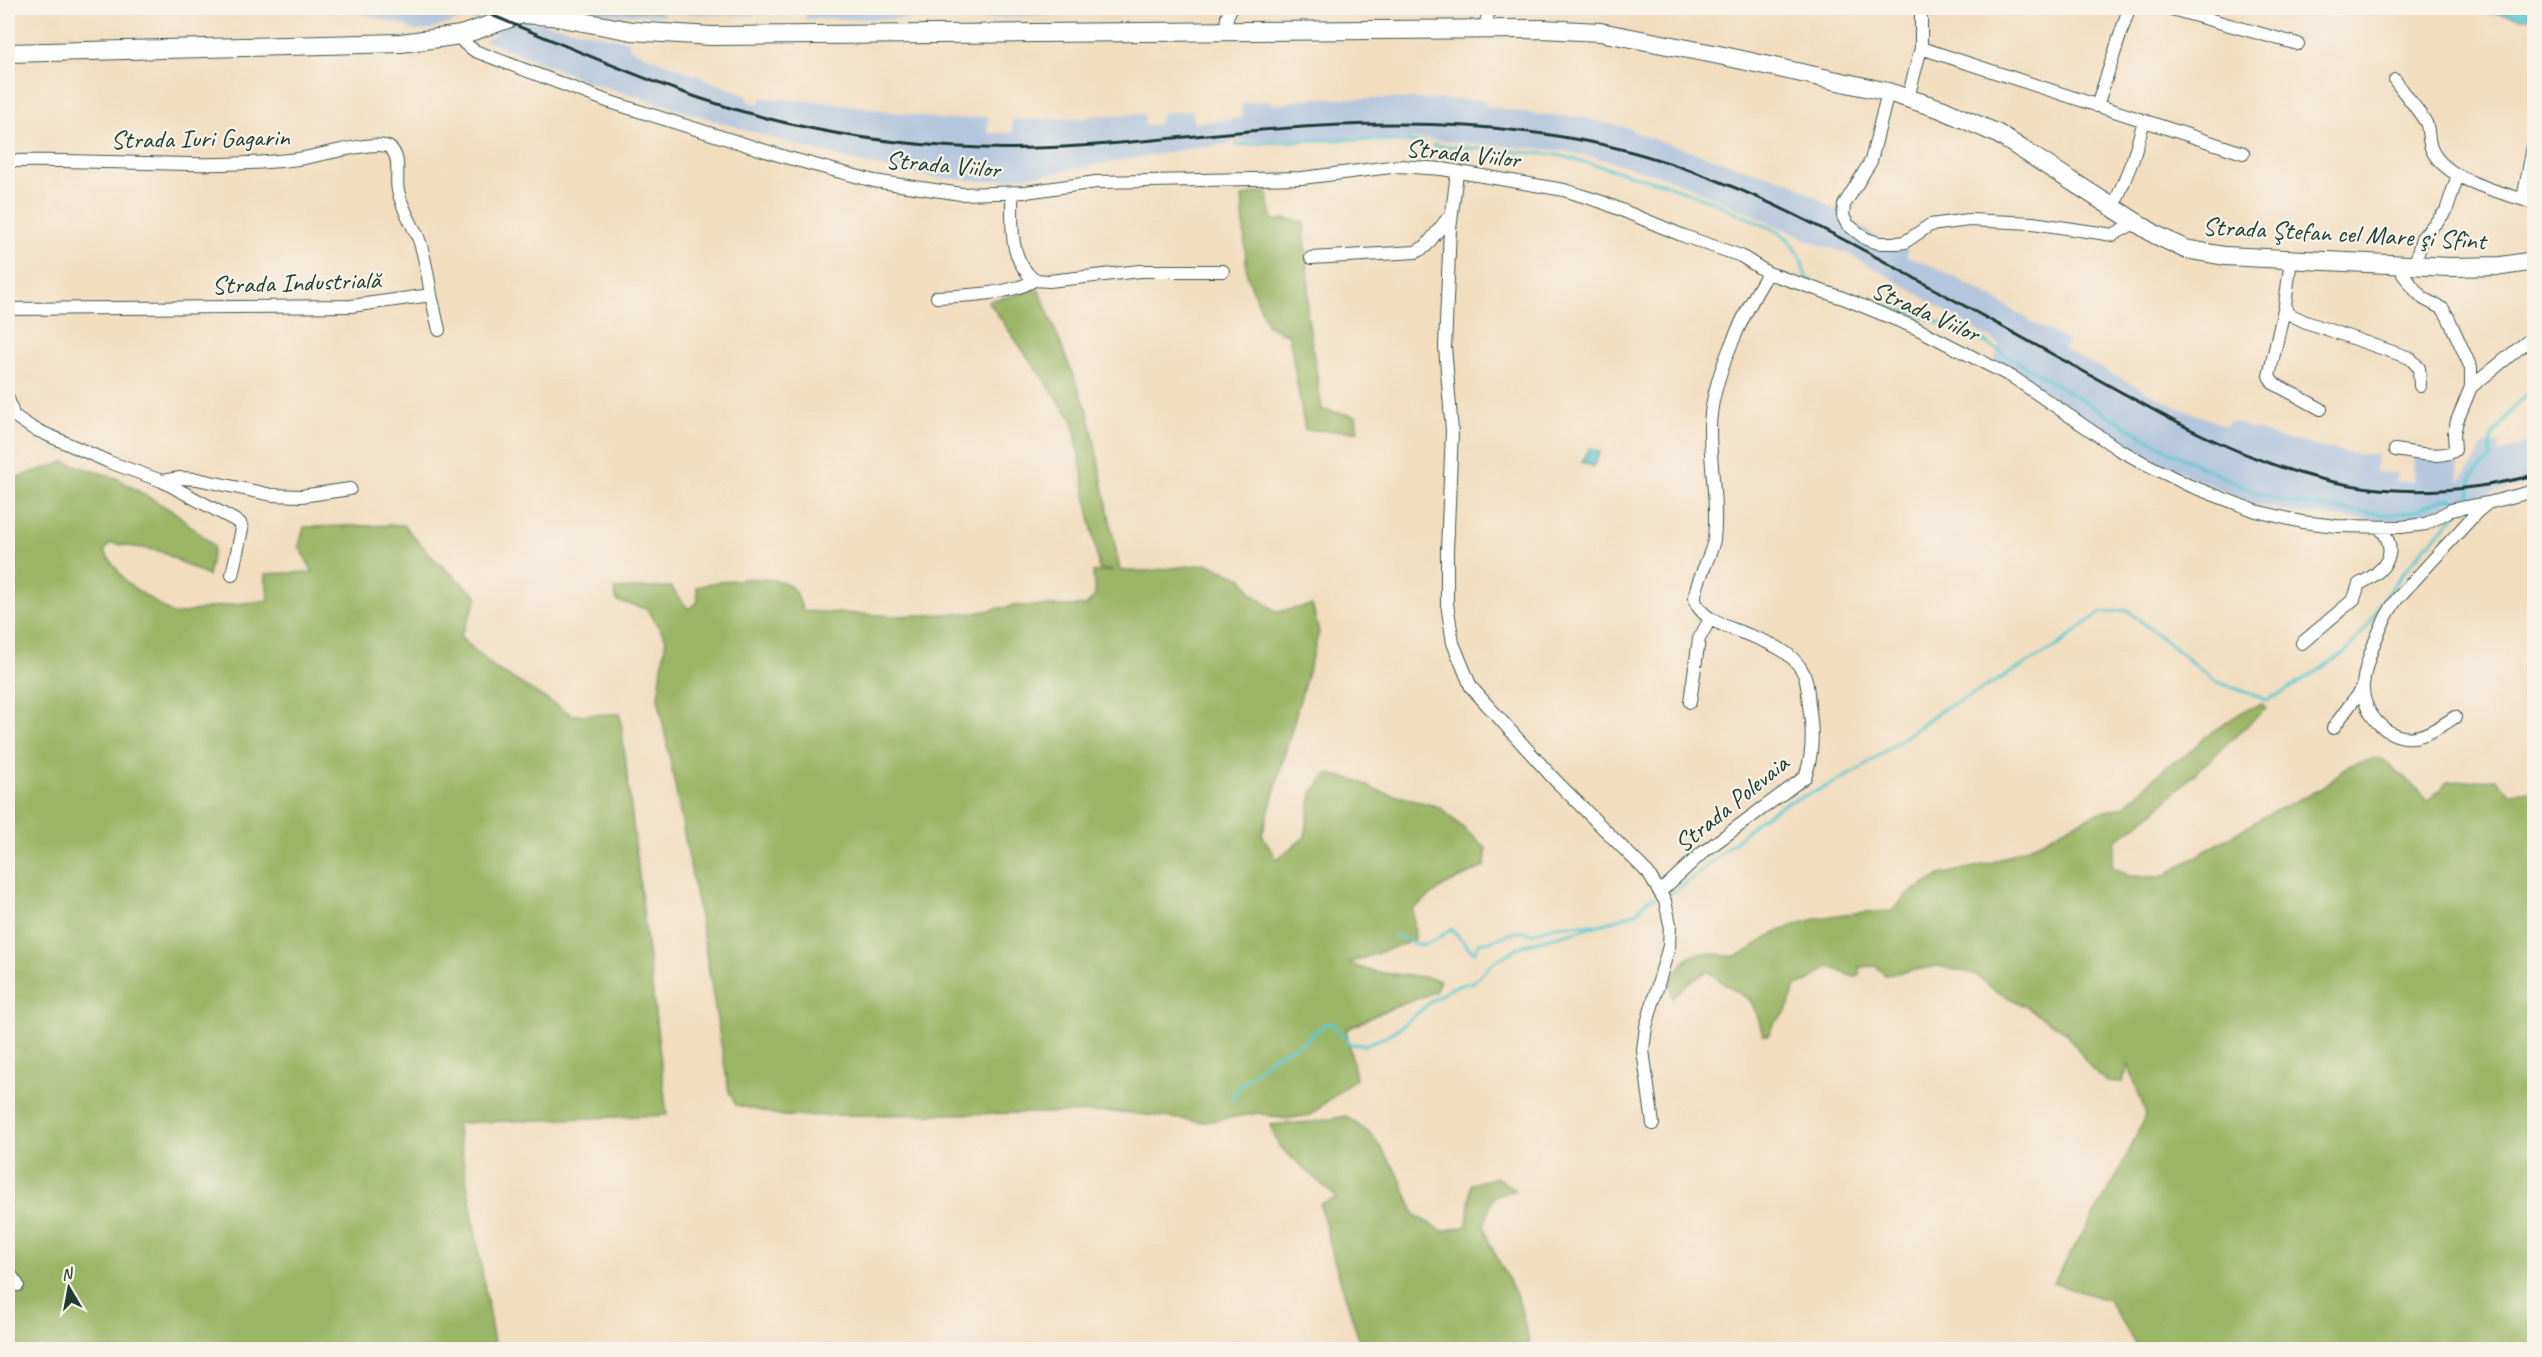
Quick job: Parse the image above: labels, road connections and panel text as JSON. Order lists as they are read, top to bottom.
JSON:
{
  "streets": {
    "main road": ["Strada Ştefan cel Mare şi Sfînt"],
    "street": [
      "Strada Iuri Gagarin",
      "Strada Viilor",
      "Strada Industrială",
      "Strada Polevaia"
    ]
  },
  "crossings": [
    ["Strada Iuri Gagarin", "Strada Industrială"],
    ["Strada Viilor", "Strada Ştefan cel Mare şi Sfînt"]
  ],
  "north": "top"
}
